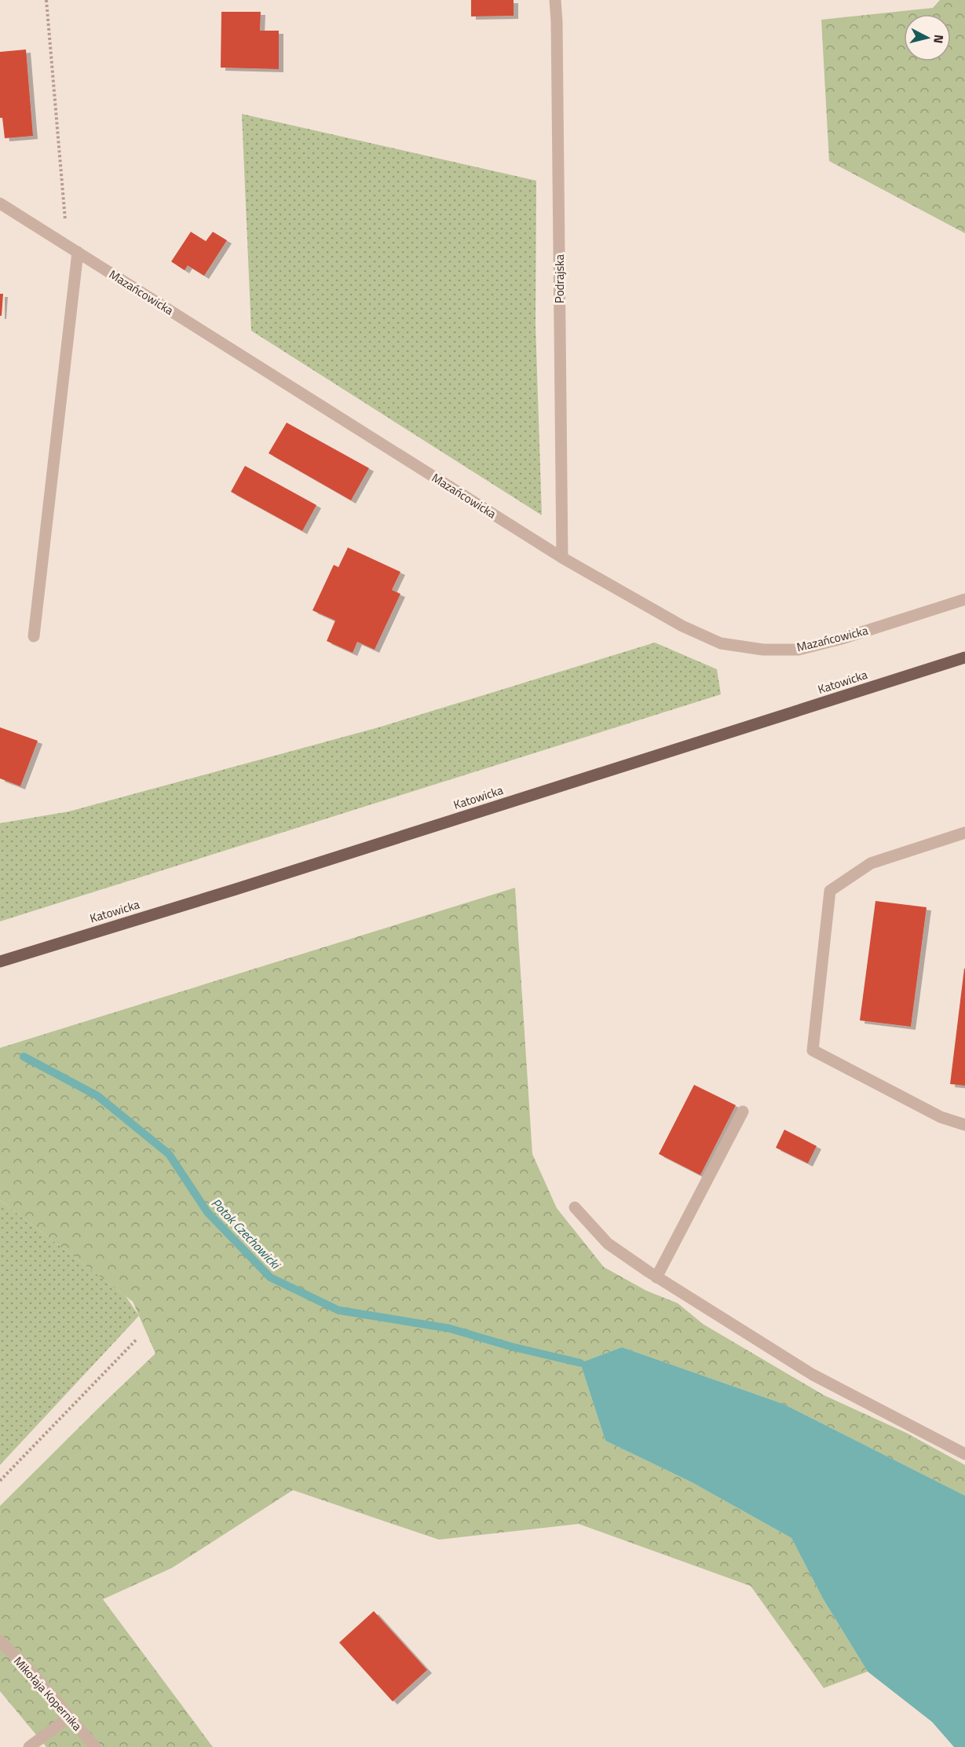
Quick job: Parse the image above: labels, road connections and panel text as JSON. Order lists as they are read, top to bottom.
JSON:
{
  "streets": {
    "main road": ["Katowicka"],
    "street": ["Podrajska", "Mazańcowicka", "Mikołaja Kopernika"]
  },
  "crossings": [
    ["Podrajska", "Mazańcowicka"]
  ],
  "water": ["Potok Czechowicki"],
  "north": "right"
}
